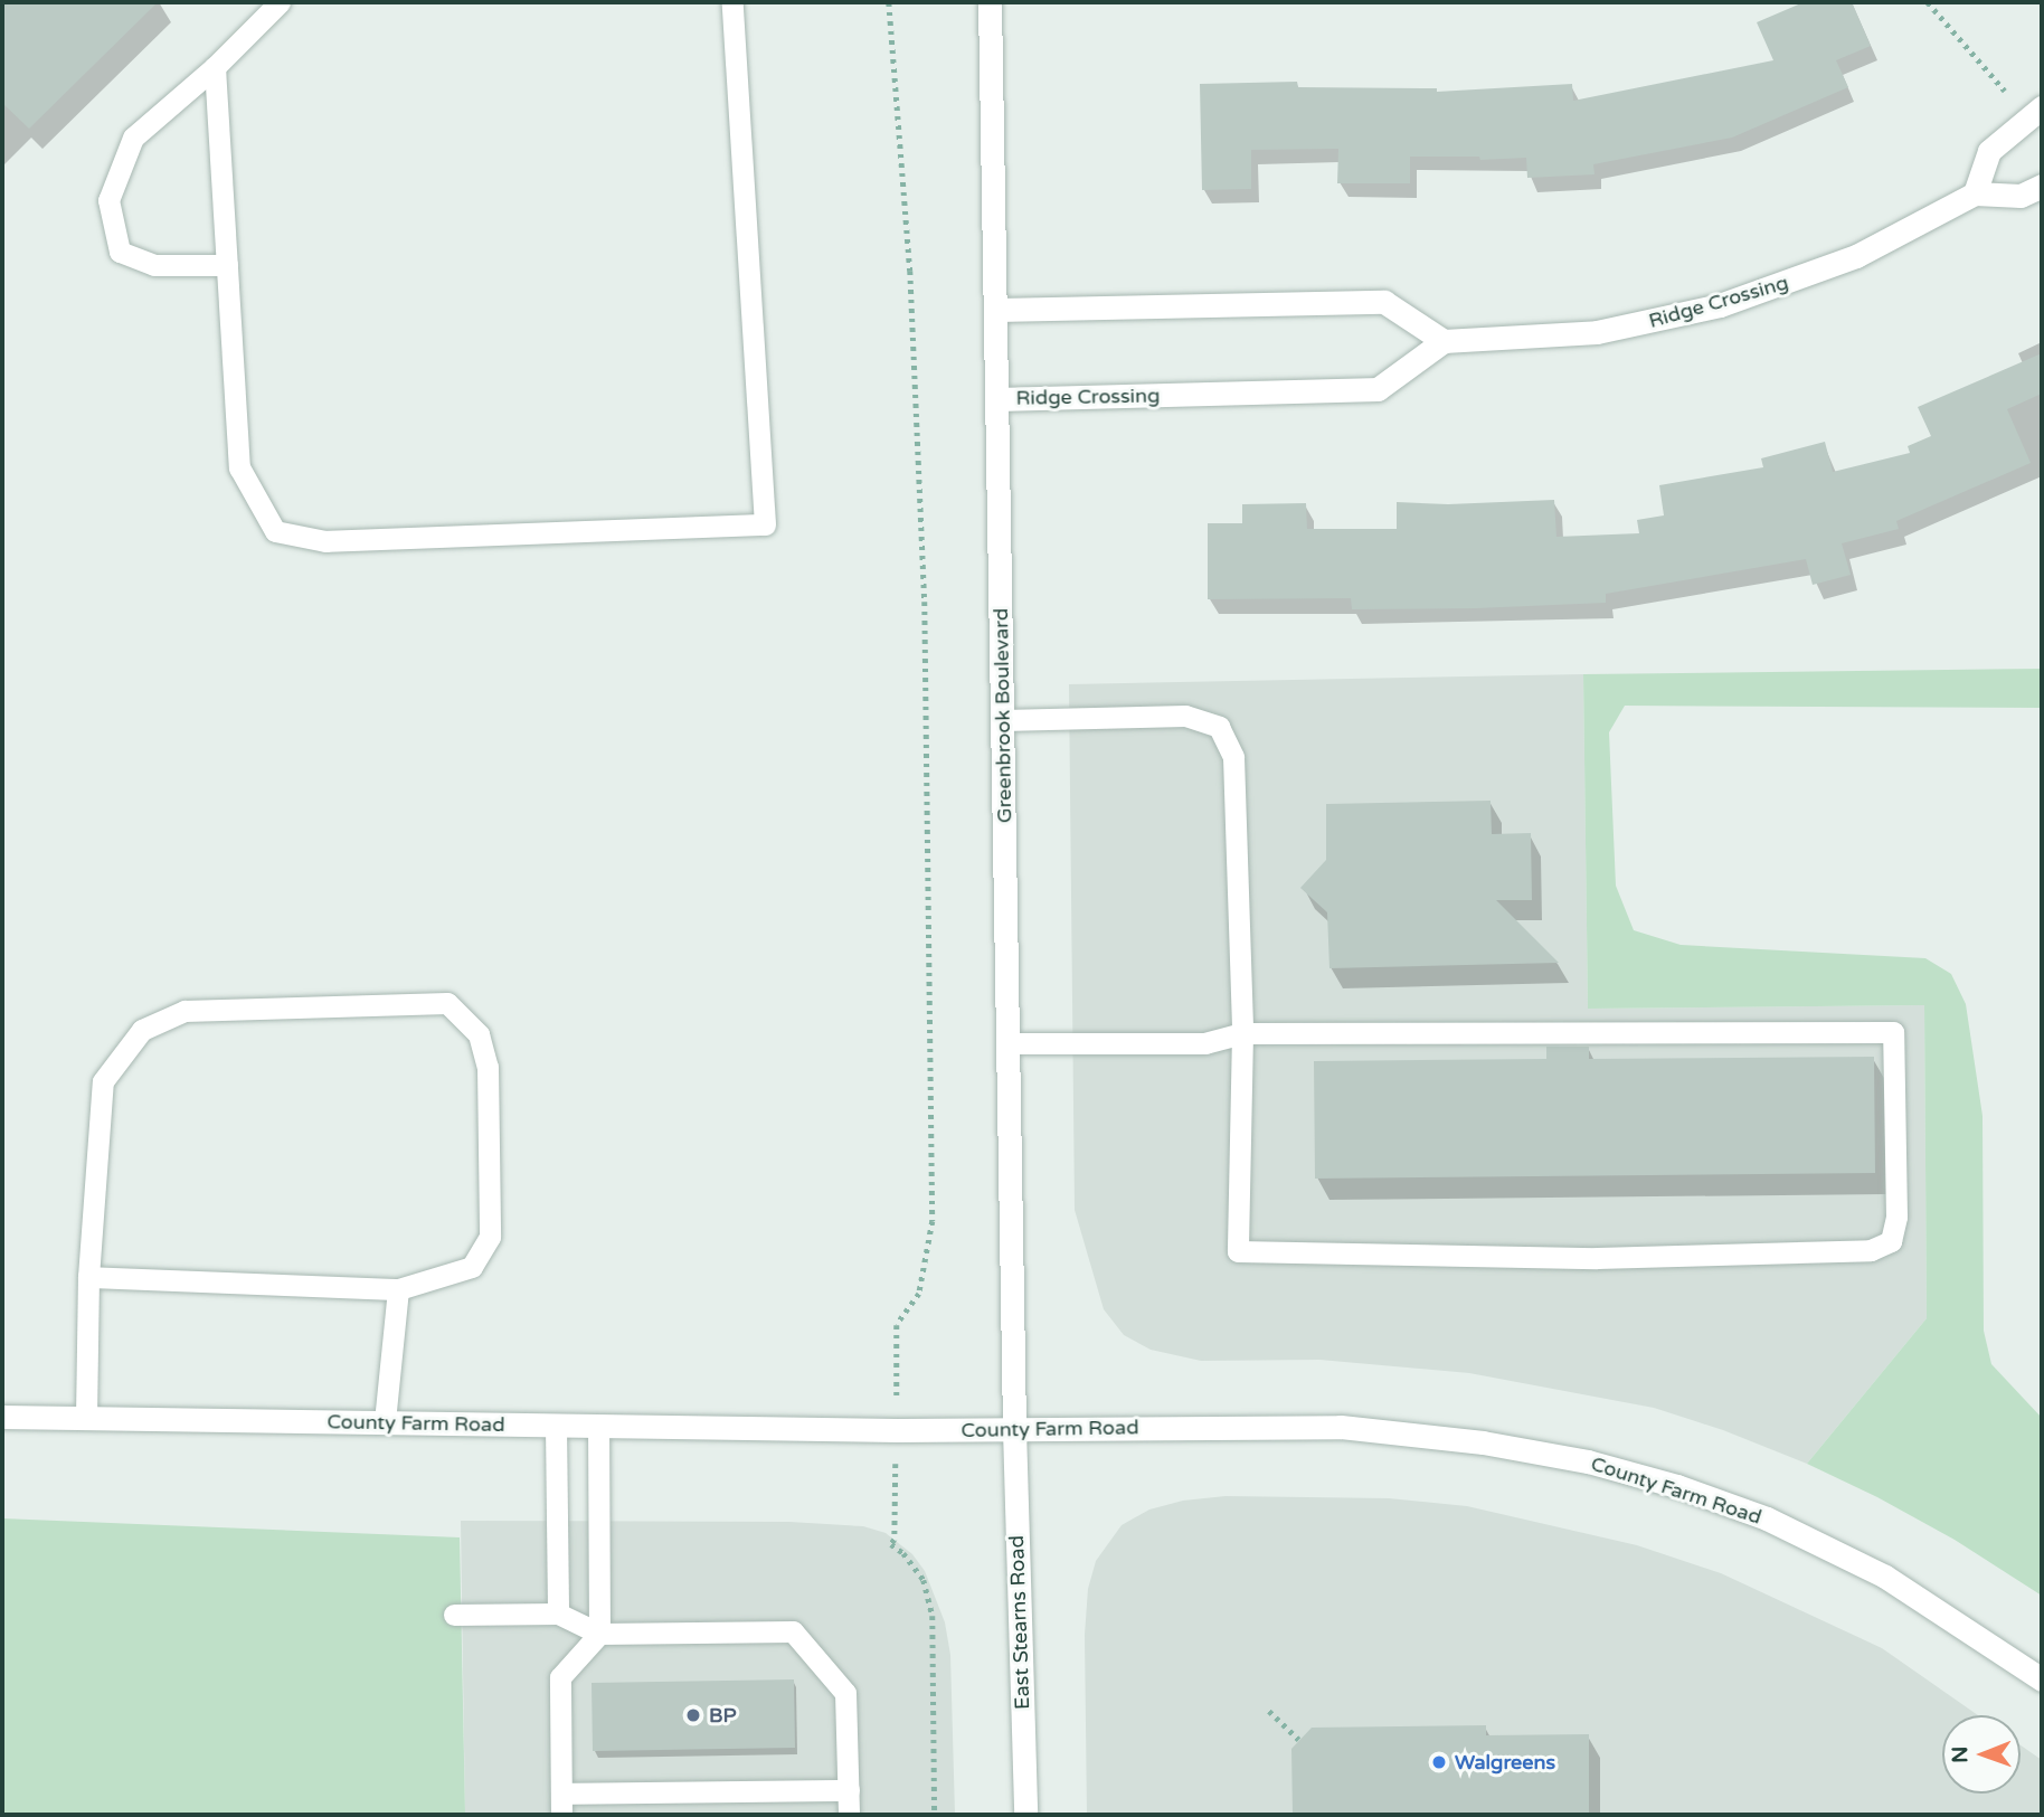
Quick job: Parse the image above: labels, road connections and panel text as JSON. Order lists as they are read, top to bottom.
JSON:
{
  "streets": {
    "main road": [
      "Ridge Crossing",
      "Greenbrook Boulevard",
      "County Farm Road",
      "East Stearns Road"
    ]
  },
  "crossings": [
    ["Ridge Crossing", "Greenbrook Boulevard"],
    ["Greenbrook Boulevard", "County Farm Road"],
    ["Greenbrook Boulevard", "East Stearns Road"],
    ["County Farm Road", "East Stearns Road"]
  ],
  "places": ["BP", "Walgreens"],
  "north": "left"
}
